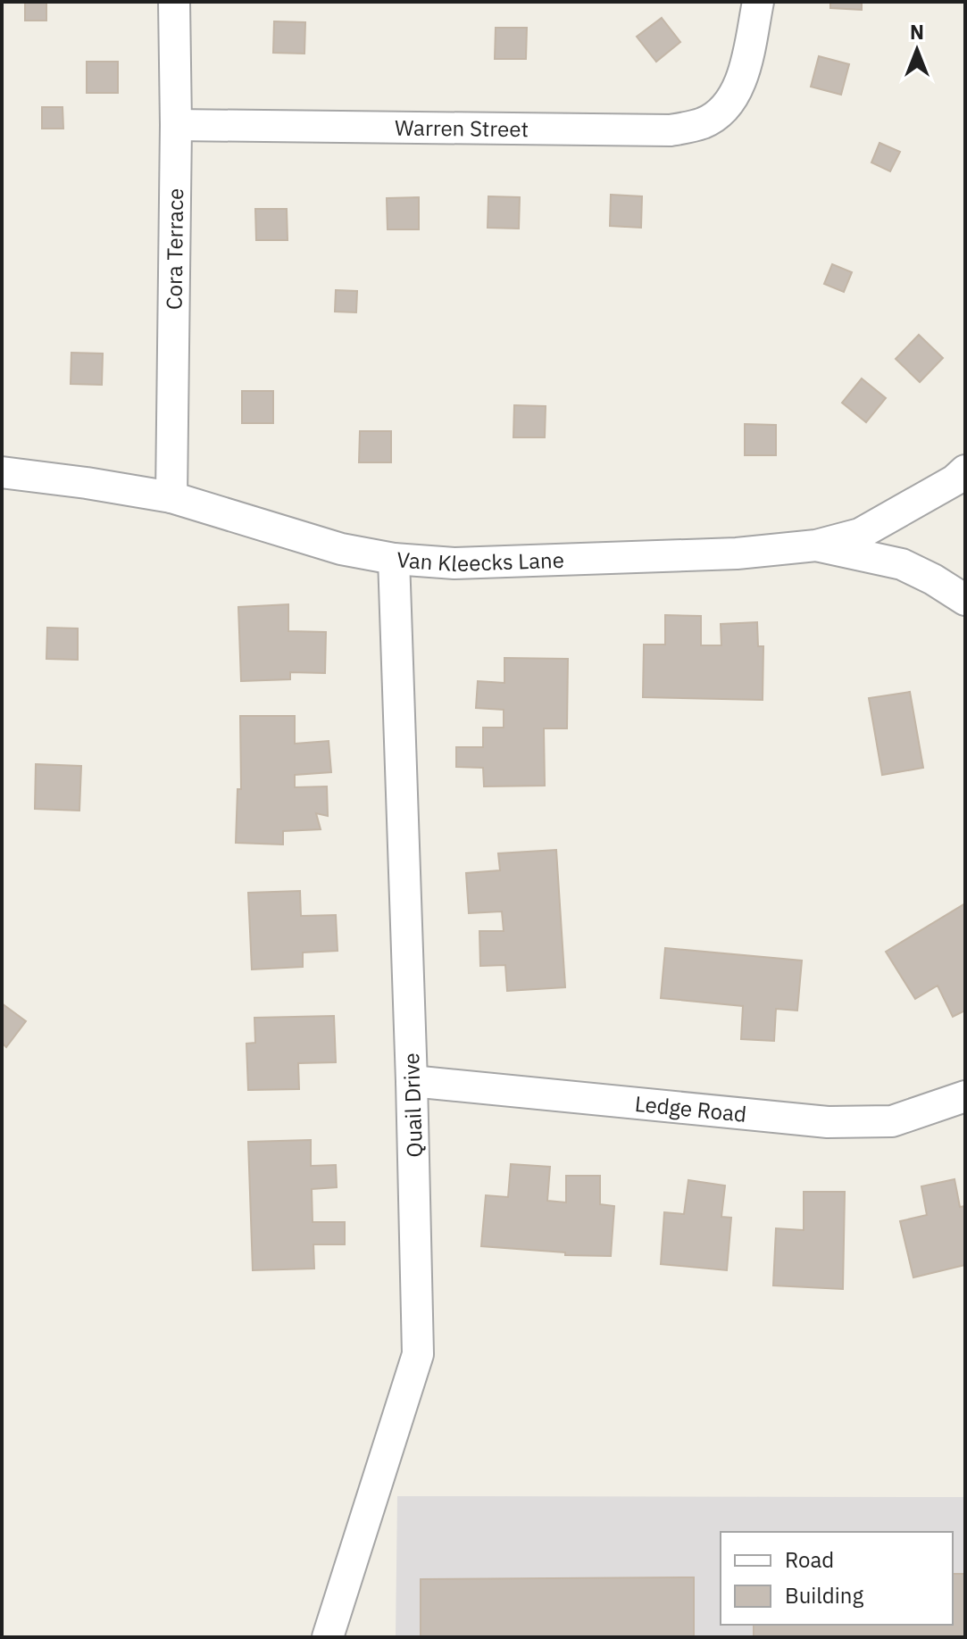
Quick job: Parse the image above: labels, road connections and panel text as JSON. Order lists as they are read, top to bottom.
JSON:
{
  "streets": {
    "street": [
      "Warren Street",
      "Cora Terrace",
      "Van Kleecks Lane",
      "Quail Drive",
      "Ledge Road"
    ]
  },
  "crossings": [
    ["Warren Street", "Cora Terrace"],
    ["Cora Terrace", "Van Kleecks Lane"],
    ["Van Kleecks Lane", "Quail Drive"],
    ["Quail Drive", "Ledge Road"]
  ],
  "legend": ["Road", "Building"],
  "north": "top"
}
